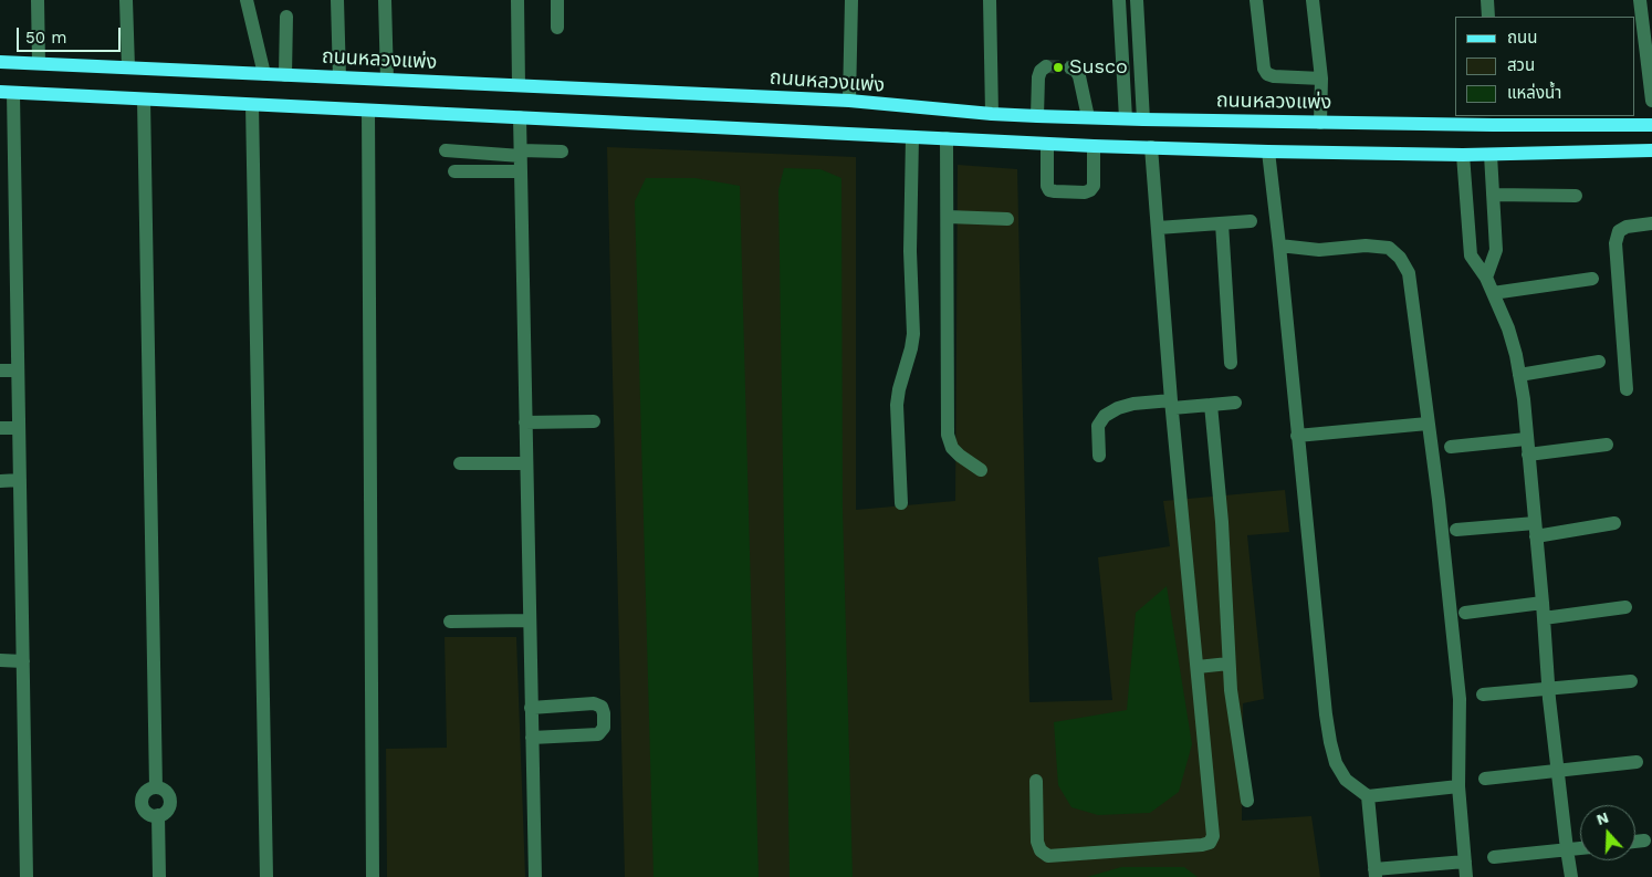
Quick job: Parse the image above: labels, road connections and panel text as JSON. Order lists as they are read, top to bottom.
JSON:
{
  "streets": {
    "main road": ["ถนนหลวงแพ่ง"]
  },
  "places": ["Susco"],
  "legend": ["ถนน", "สวน", "แหล่งน้ำ"],
  "scale_bar": "50 m",
  "north": "top"
}
